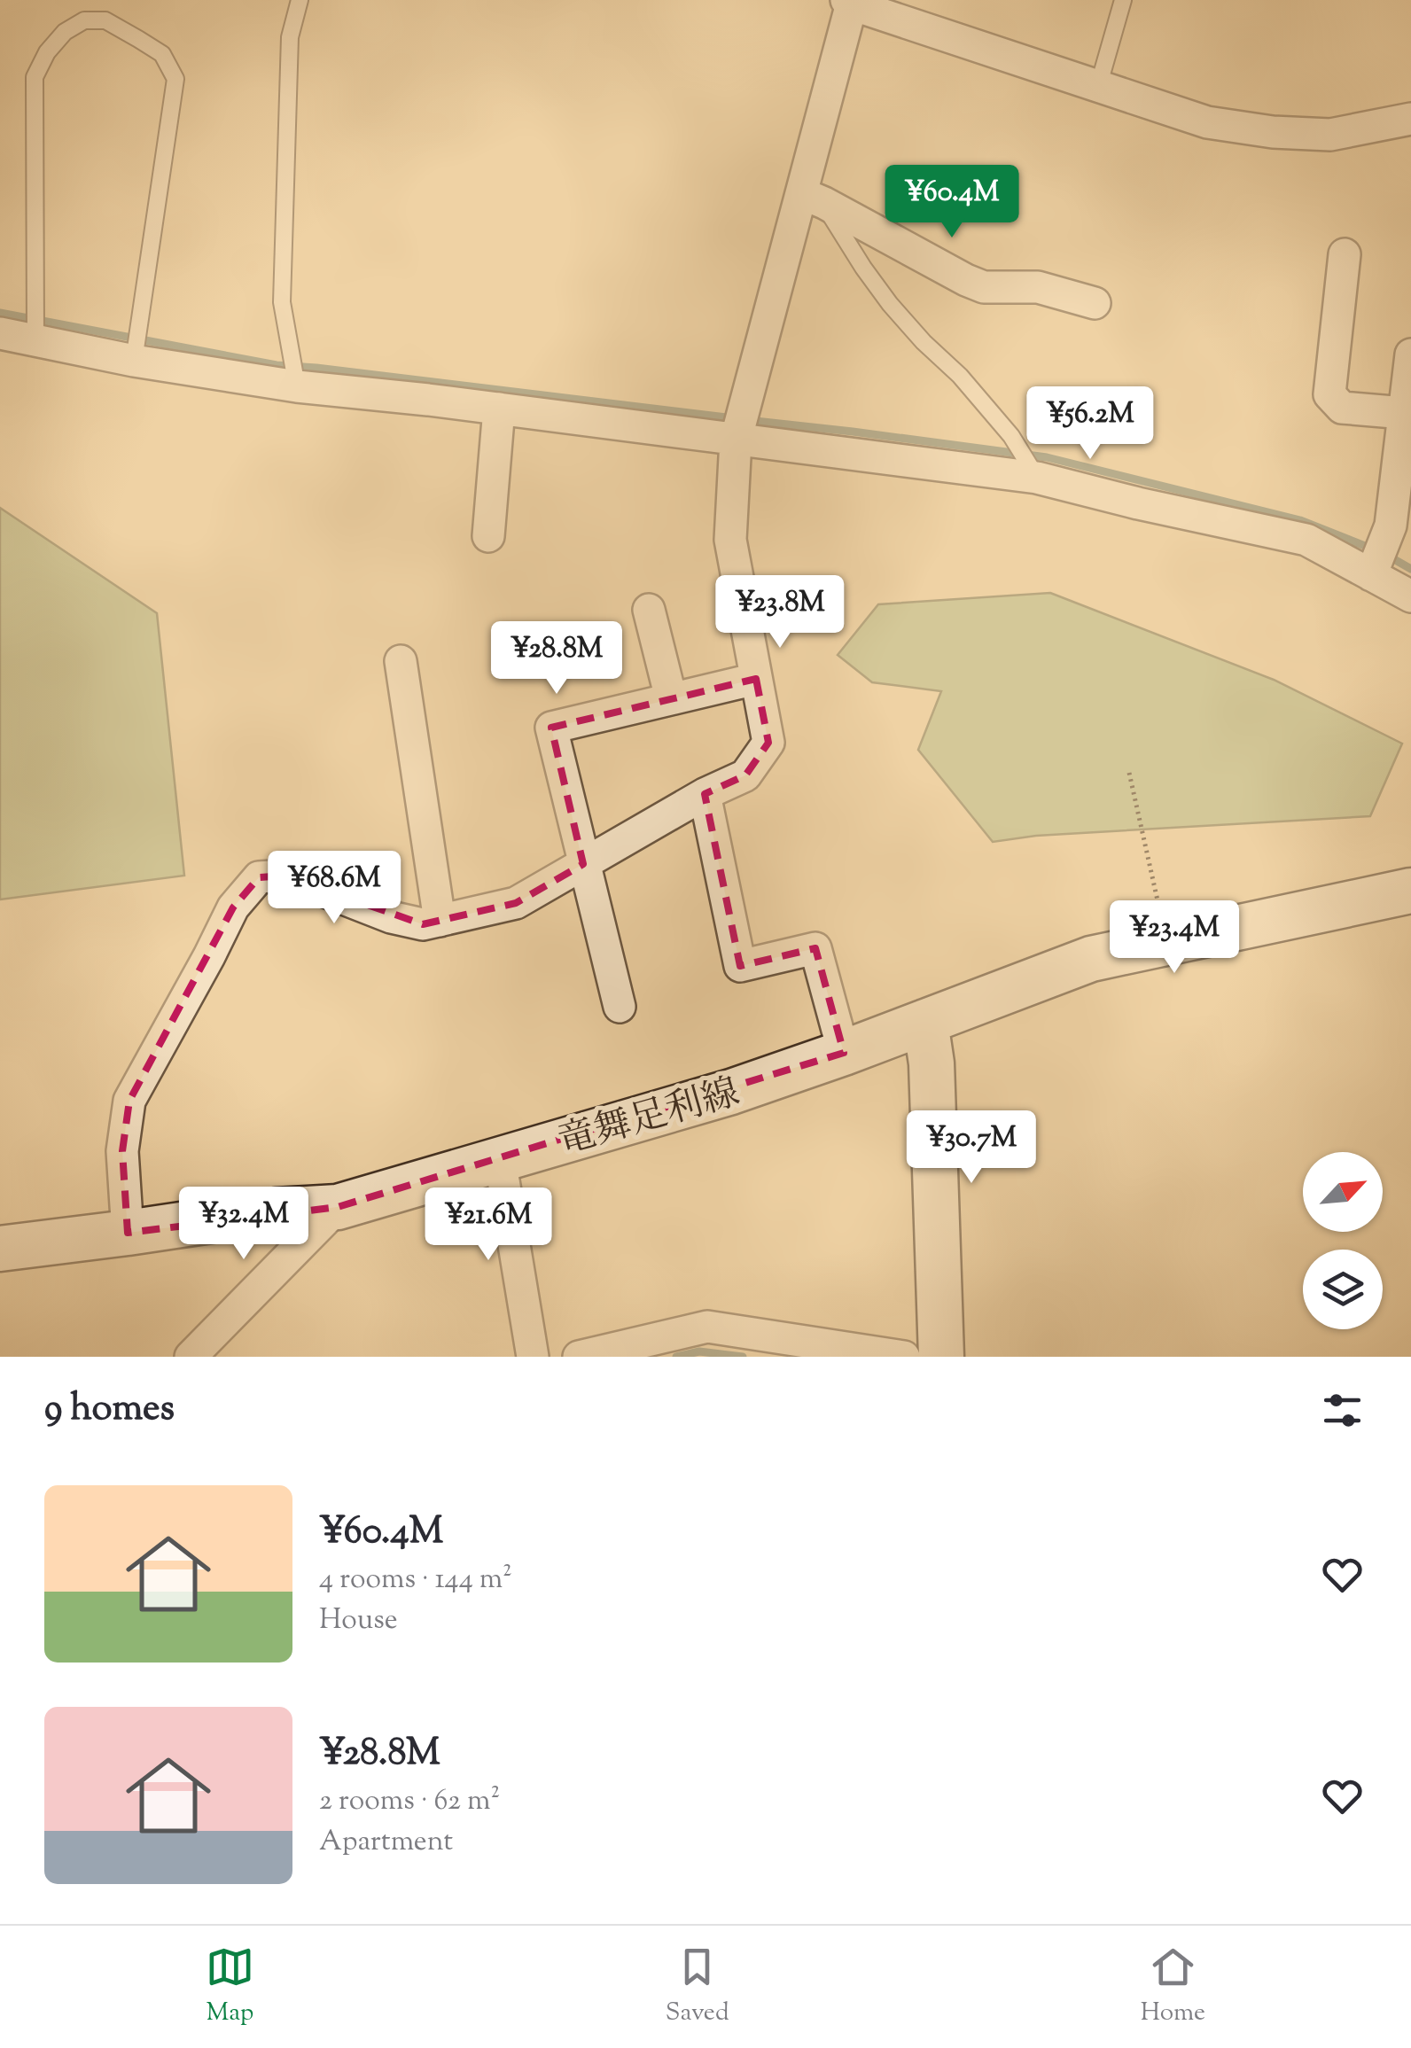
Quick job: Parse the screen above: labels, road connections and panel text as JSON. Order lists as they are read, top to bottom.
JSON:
{
  "streets": {
    "main road": ["竜舞足利線"]
  },
  "north": "top right",
  "page": {
    "price": [
      "¥60.4M",
      "¥56.2M",
      "¥23.8M",
      "¥28.8M",
      "¥68.6M",
      "¥23.4M",
      "¥30.7M",
      "¥32.4M",
      "¥21.6M"
    ],
    "heading": "9 homes",
    "list": [
      {
        "name": "¥60.4M",
        "note": "4 rooms · 144 m² · House"
      },
      {
        "name": "¥28.8M",
        "note": "2 rooms · 62 m² · Apartment"
      }
    ],
    "tabs": ["Map", "Saved", "Home"]
  }
}
